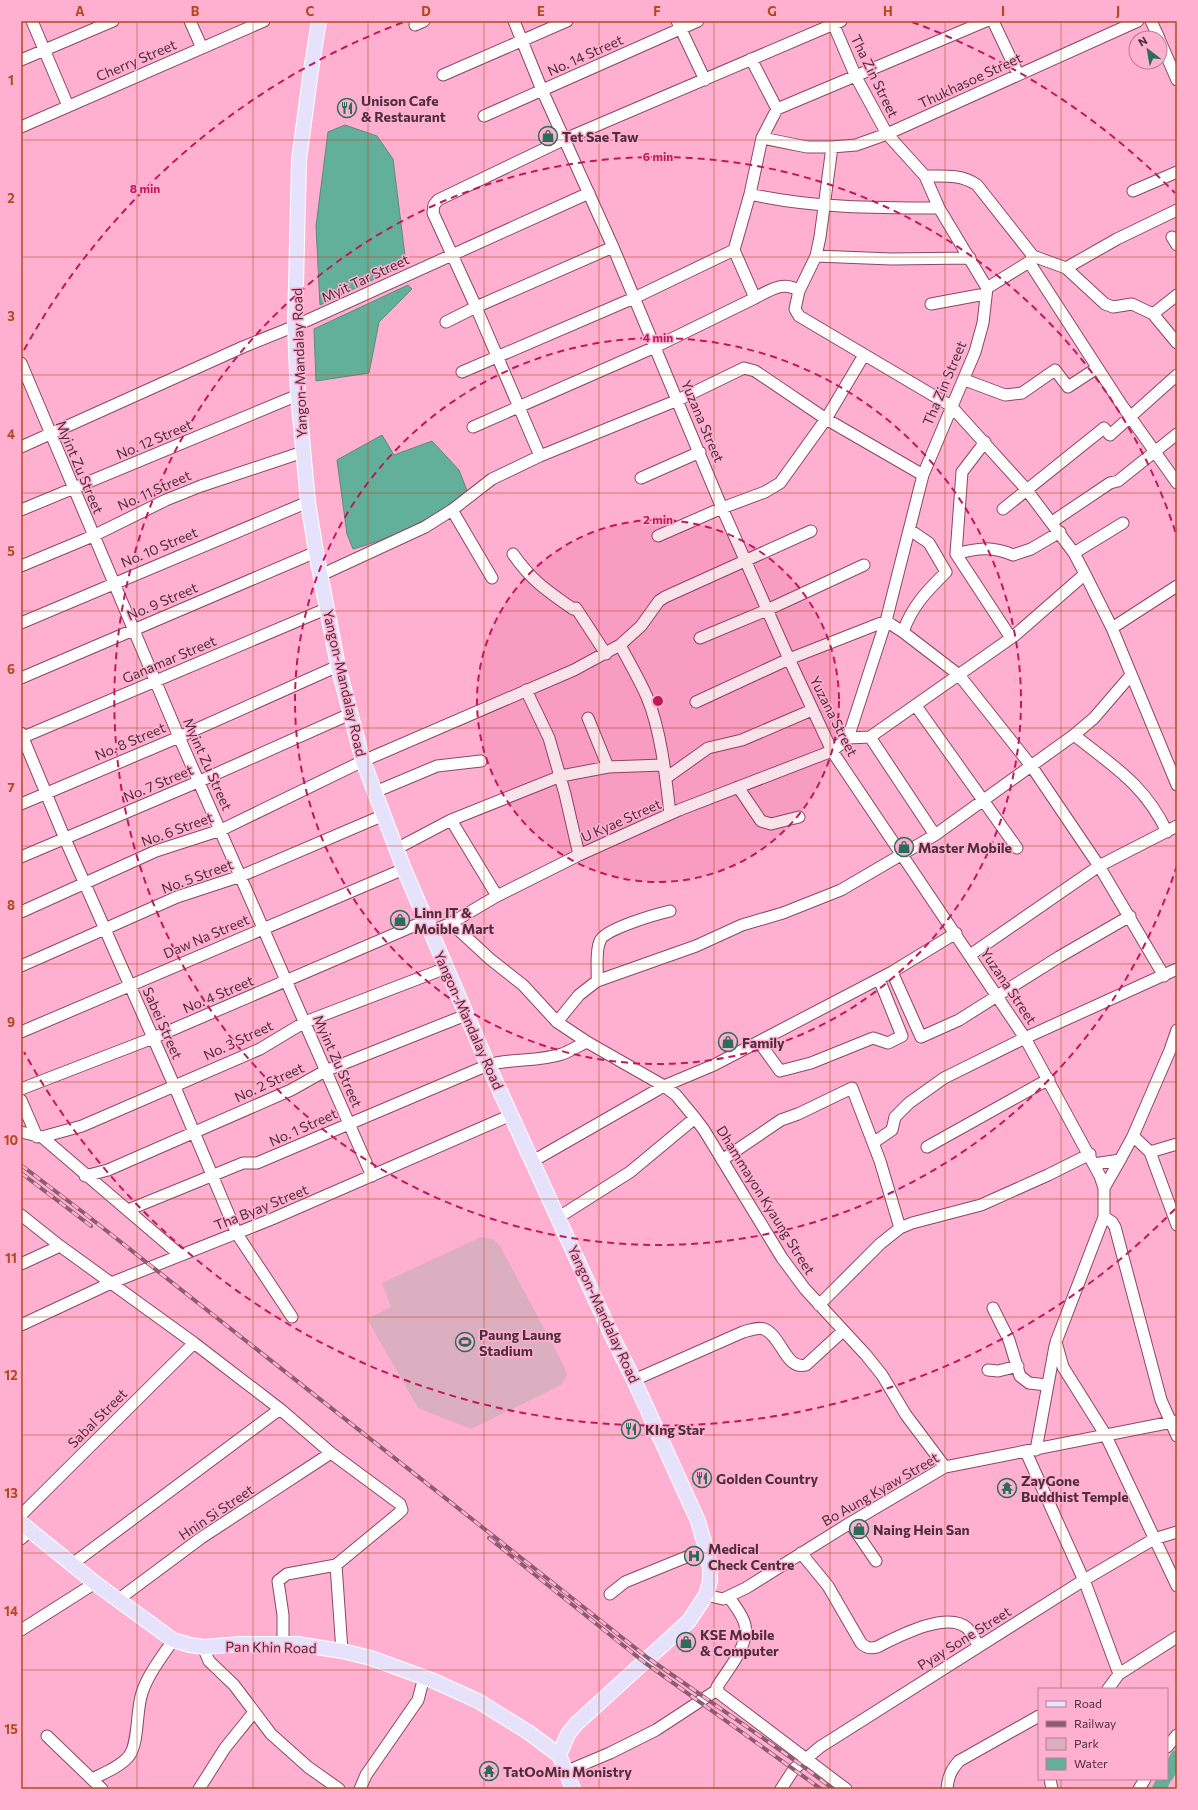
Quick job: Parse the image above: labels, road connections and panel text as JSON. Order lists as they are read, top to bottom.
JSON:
{
  "streets": {
    "main road": ["Yangon-Mandalay Road", "Pan Khin Road"],
    "street": [
      "No. 14 Street",
      "Cherry Street",
      "Tha Zin Street",
      "Thukhasoe Street",
      "Myit Tar Street",
      "Yuzana Street",
      "No. 12 Street",
      "Myint Zu Street",
      "No. 11 Street",
      "No. 10 Street",
      "No. 9 Street",
      "Ganamar Street",
      "No. 8 Street",
      "No. 7 Street",
      "U Kyae Street",
      "No. 6 Street",
      "No. 5 Street",
      "Daw Na Street",
      "No. 4 Street",
      "Sabei Street",
      "No. 3 Street",
      "No. 2 Street",
      "No. 1 Street",
      "Dhammayon Kyaung Street",
      "Tha Byay Street",
      "Sabal Street",
      "Bo Aung Kyaw Street",
      "Hnin Si Street",
      "Pyay Sone Street"
    ]
  },
  "crossings": [
    ["No. 14 Street", "Yuzana Street"],
    ["Tha Zin Street", "Thukhasoe Street"],
    ["Tha Zin Street", "U Kyae Street"],
    ["Myit Tar Street", "Yangon-Mandalay Road"],
    ["Myit Tar Street", "Yuzana Street"],
    ["Myit Tar Street", "Myint Zu Street"],
    ["Yangon-Mandalay Road", "No. 12 Street"],
    ["Yangon-Mandalay Road", "No. 11 Street"],
    ["Yangon-Mandalay Road", "No. 10 Street"],
    ["Yangon-Mandalay Road", "No. 9 Street"],
    ["Yangon-Mandalay Road", "Ganamar Street"],
    ["Yangon-Mandalay Road", "No. 8 Street"],
    ["Yangon-Mandalay Road", "No. 7 Street"],
    ["Yangon-Mandalay Road", "U Kyae Street"],
    ["Yangon-Mandalay Road", "No. 6 Street"],
    ["Yangon-Mandalay Road", "No. 5 Street"],
    ["Yangon-Mandalay Road", "Daw Na Street"],
    ["Yangon-Mandalay Road", "No. 4 Street"],
    ["Yangon-Mandalay Road", "No. 3 Street"],
    ["Yangon-Mandalay Road", "No. 2 Street"],
    ["Yangon-Mandalay Road", "No. 1 Street"],
    ["Yangon-Mandalay Road", "Tha Byay Street"],
    ["Yangon-Mandalay Road", "Pan Khin Road"],
    ["Yuzana Street", "U Kyae Street"],
    ["Yuzana Street", "No. 6 Street"],
    ["Yuzana Street", "Bo Aung Kyaw Street"],
    ["No. 12 Street", "Myint Zu Street"],
    ["Myint Zu Street", "No. 11 Street"],
    ["Myint Zu Street", "No. 10 Street"],
    ["Myint Zu Street", "No. 9 Street"],
    ["Myint Zu Street", "Ganamar Street"],
    ["Myint Zu Street", "No. 8 Street"],
    ["Myint Zu Street", "No. 7 Street"],
    ["Myint Zu Street", "No. 6 Street"],
    ["Myint Zu Street", "No. 5 Street"],
    ["Myint Zu Street", "Daw Na Street"],
    ["Myint Zu Street", "No. 4 Street"],
    ["Myint Zu Street", "No. 3 Street"],
    ["Myint Zu Street", "No. 2 Street"],
    ["Myint Zu Street", "No. 1 Street"],
    ["Myint Zu Street", "Tha Byay Street"],
    ["Ganamar Street", "Sabei Street"],
    ["No. 8 Street", "Sabei Street"],
    ["No. 7 Street", "Sabei Street"],
    ["U Kyae Street", "No. 4 Street"],
    ["U Kyae Street", "Dhammayon Kyaung Street"],
    ["No. 6 Street", "Sabei Street"],
    ["No. 5 Street", "Sabei Street"],
    ["Daw Na Street", "Sabei Street"],
    ["No. 4 Street", "Sabei Street"],
    ["Sabei Street", "No. 3 Street"],
    ["Sabei Street", "No. 2 Street"],
    ["Sabei Street", "No. 1 Street"],
    ["Sabei Street", "Tha Byay Street"],
    ["No. 1 Street", "Dhammayon Kyaung Street"],
    ["Dhammayon Kyaung Street", "Bo Aung Kyaw Street"],
    ["Hnin Si Street", "Pan Khin Road"]
  ],
  "places": {
    "restaurant": ["Unison Cafe & Restaurant", "KIng Star", "Golden Country"],
    "shop": [
      "Tet Sae Taw",
      "Master Mobile",
      "Linn IT & Moible Mart",
      "Family",
      "Naing Hein San",
      "KSE Mobile & Computer"
    ],
    "sports": ["Paung Laung Stadium"],
    "temple": ["ZayGone Buddhist Temple", "TatOoMin Monistry"],
    "hospital": ["Medical Check Centre"]
  },
  "legend": [
    "Road",
    "Railway",
    "Park",
    "Water"
  ],
  "north": "top left",
  "grid": {
    "columns": [
      "A",
      "B",
      "C",
      "D",
      "E",
      "F",
      "G",
      "H",
      "I",
      "J"
    ],
    "rows": [
      "1",
      "2",
      "3",
      "4",
      "5",
      "6",
      "7",
      "8",
      "9",
      "10",
      "11",
      "12",
      "13",
      "14",
      "15"
    ]
  },
  "rings": [
    "6 min",
    "8 min",
    "4 min",
    "2 min"
  ]
}
